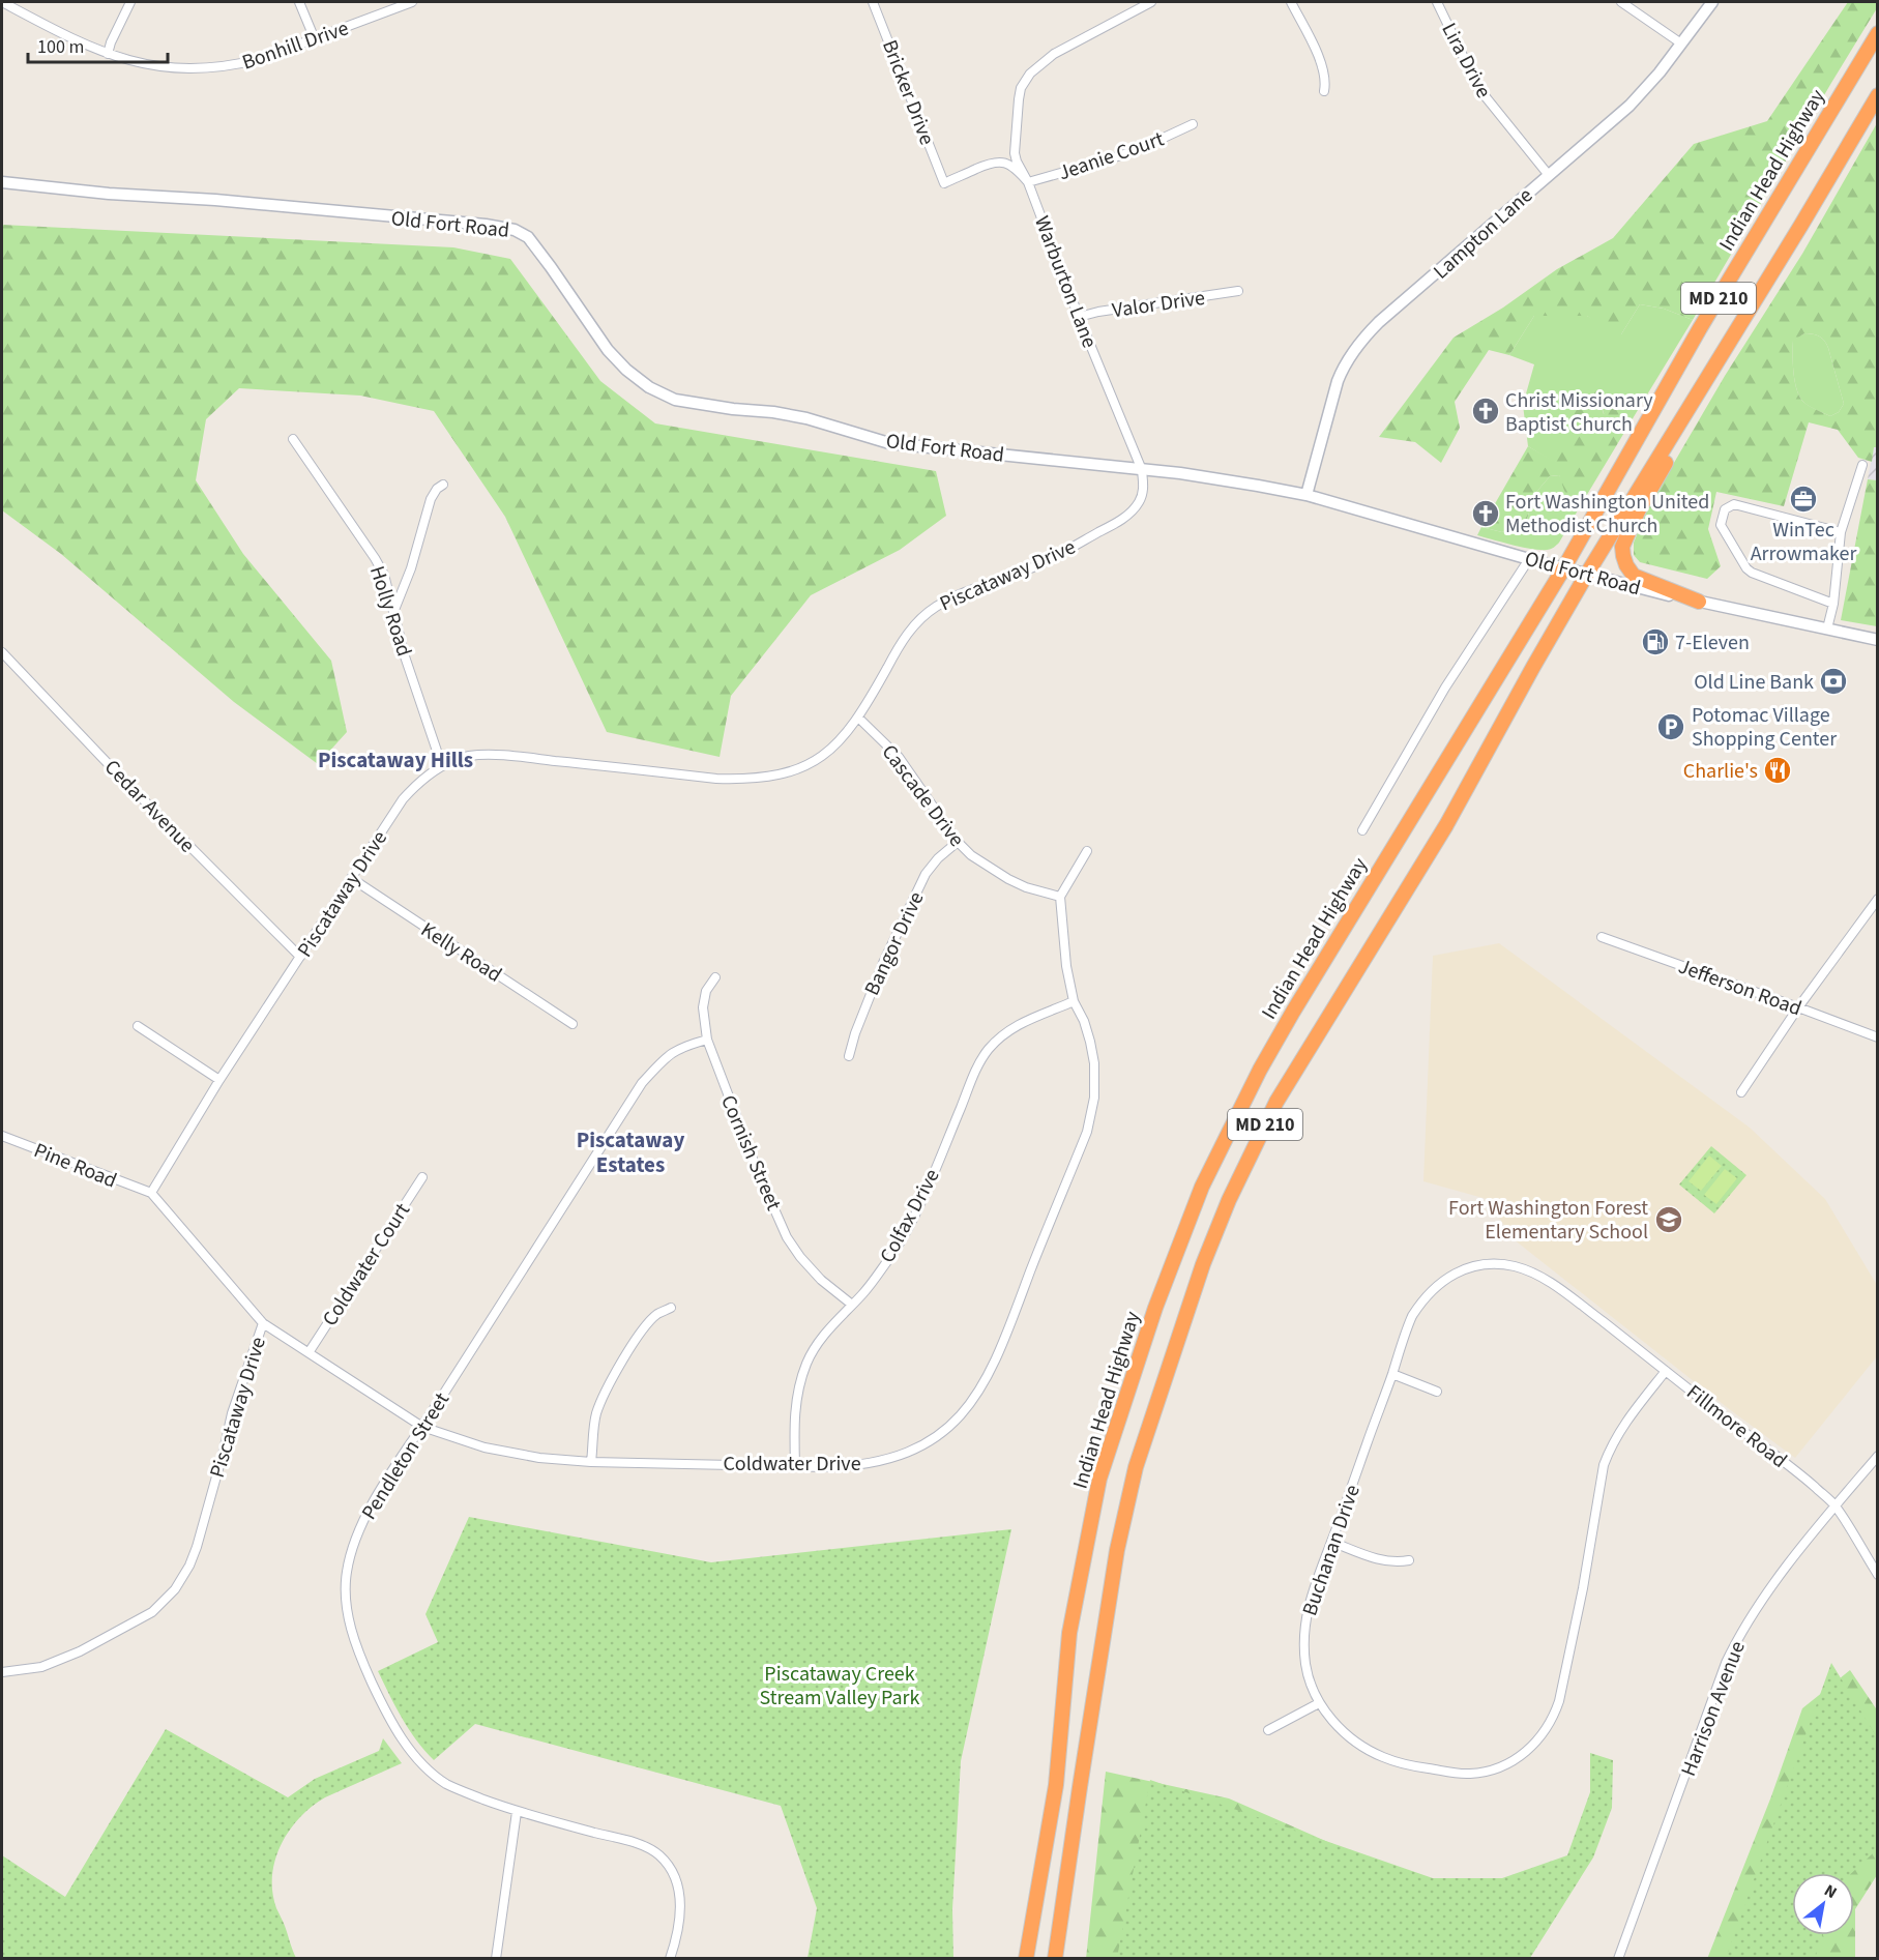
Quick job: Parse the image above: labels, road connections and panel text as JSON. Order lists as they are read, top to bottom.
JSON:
{
  "streets": {
    "highway": ["Indian Head Highway", "MD 210"],
    "main road": ["Old Fort Road", "Lampton Lane"],
    "street": [
      "Bonhill Drive",
      "Lira Drive",
      "Bricker Drive",
      "Jeanie Court",
      "Warburton Lane",
      "Valor Drive",
      "Piscataway Drive",
      "Holly Road",
      "Cascade Drive",
      "Cedar Avenue",
      "Bangor Drive",
      "Kelly Road",
      "Jefferson Road",
      "Cornish Street",
      "Pine Road",
      "Colfax Drive",
      "Coldwater Court",
      "Fillmore Road",
      "Pendleton Street",
      "Coldwater Drive",
      "Buchanan Drive",
      "Harrison Avenue"
    ]
  },
  "crossings": [
    ["Lira Drive", "Lampton Lane"],
    ["Bricker Drive", "Warburton Lane"],
    ["Jeanie Court", "Warburton Lane"],
    ["Indian Head Highway", "Old Fort Road"],
    ["Old Fort Road", "Lampton Lane"],
    ["Old Fort Road", "Warburton Lane"],
    ["Old Fort Road", "MD 210"],
    ["Old Fort Road", "Piscataway Drive"],
    ["Warburton Lane", "Valor Drive"],
    ["Warburton Lane", "Piscataway Drive"],
    ["Piscataway Drive", "Holly Road"],
    ["Piscataway Drive", "Cascade Drive"],
    ["Piscataway Drive", "Cedar Avenue"],
    ["Piscataway Drive", "Kelly Road"],
    ["Piscataway Drive", "Pine Road"],
    ["Piscataway Drive", "Coldwater Drive"],
    ["Cascade Drive", "Bangor Drive"],
    ["Cascade Drive", "Coldwater Drive"],
    ["Cornish Street", "Colfax Drive"],
    ["Cornish Street", "Pendleton Street"],
    ["Colfax Drive", "Coldwater Drive"],
    ["Coldwater Court", "Coldwater Drive"],
    ["Fillmore Road", "Buchanan Drive"],
    ["Fillmore Road", "Harrison Avenue"],
    ["Pendleton Street", "Coldwater Drive"]
  ],
  "districts": ["Piscataway Hills", "Piscataway Estates"],
  "parks": ["Piscataway Creek Stream Valley Park"],
  "places": {
    "church": ["Christ Missionary Baptist Church", "Fort Washington United Methodist Church"],
    "office": ["WinTec Arrowmaker"],
    "fuel station": ["7-Eleven"],
    "bank": ["Old Line Bank"],
    "parking": ["Potomac Village Shopping Center"],
    "restaurant": ["Charlie's"],
    "school or university": ["Fort Washington Forest Elementary School"]
  },
  "scale_bar": "100 m",
  "north": "top right"
}
